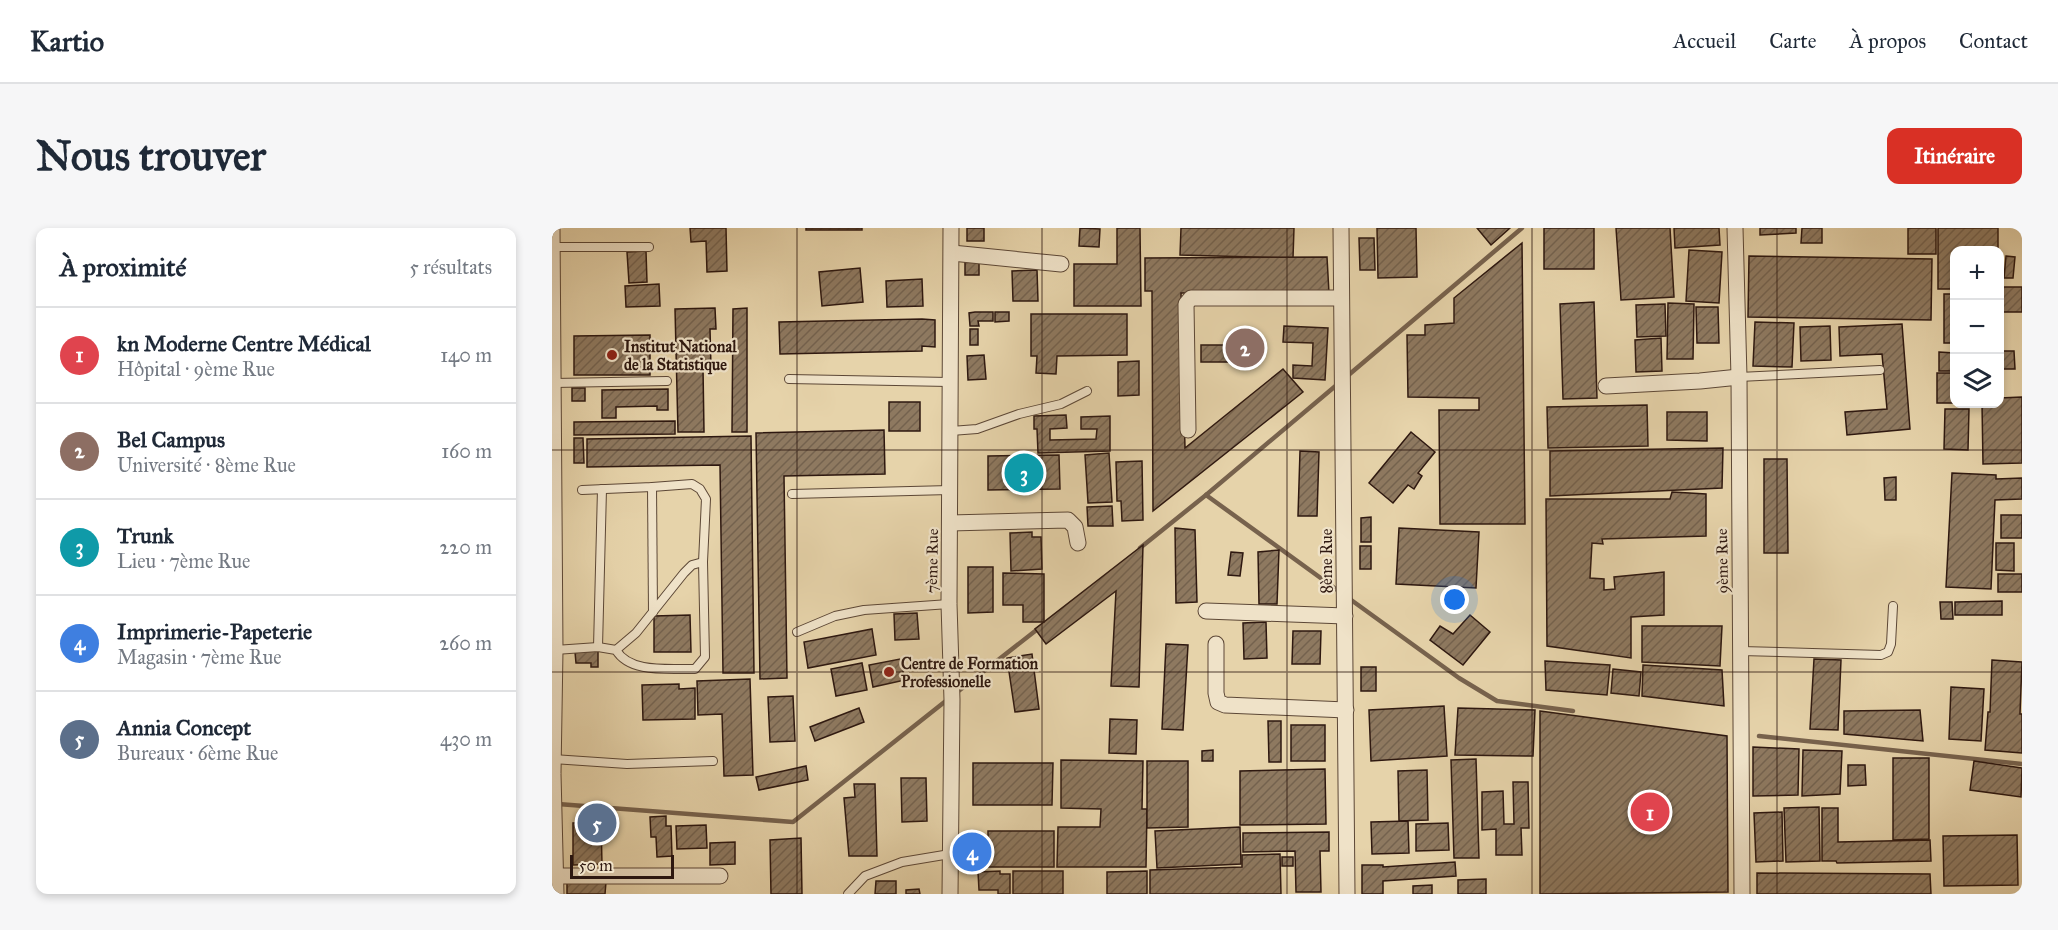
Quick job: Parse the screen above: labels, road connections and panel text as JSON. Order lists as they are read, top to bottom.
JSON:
{
  "streets": {
    "street": ["7ème Rue", "8ème Rue", "9ème Rue"]
  },
  "places": ["Institut National de la Statistique", "Centre de Formation Professionelle"],
  "scale_bar": "50 m",
  "page": {
    "header": "Kartio",
    "nav": [
      "Accueil",
      "Carte",
      "À propos",
      "Contact"
    ],
    "buttons": "Itinéraire",
    "title": "Nous trouver",
    "heading": ["À proximité", "5 résultats"],
    "map_buttons": ["+", "−"],
    "list": [
      {
        "mark": "1",
        "name": "kn Moderne Centre Médical",
        "note": "Hôpital · 9ème Rue",
        "value": "140 m"
      },
      {
        "mark": "2",
        "name": "Bel Campus",
        "note": "Université · 8ème Rue",
        "value": "160 m"
      },
      {
        "mark": "3",
        "name": "Trunk",
        "note": "Lieu · 7ème Rue",
        "value": "220 m"
      },
      {
        "mark": "4",
        "name": "Imprimerie-Papeterie",
        "note": "Magasin · 7ème Rue",
        "value": "260 m"
      },
      {
        "mark": "5",
        "name": "Annia Concept",
        "note": "Bureaux · 6ème Rue",
        "value": "430 m"
      }
    ],
    "pins": [
      "2",
      "3",
      "1",
      "5",
      "4"
    ],
    "scale": "50 m"
  }
}
